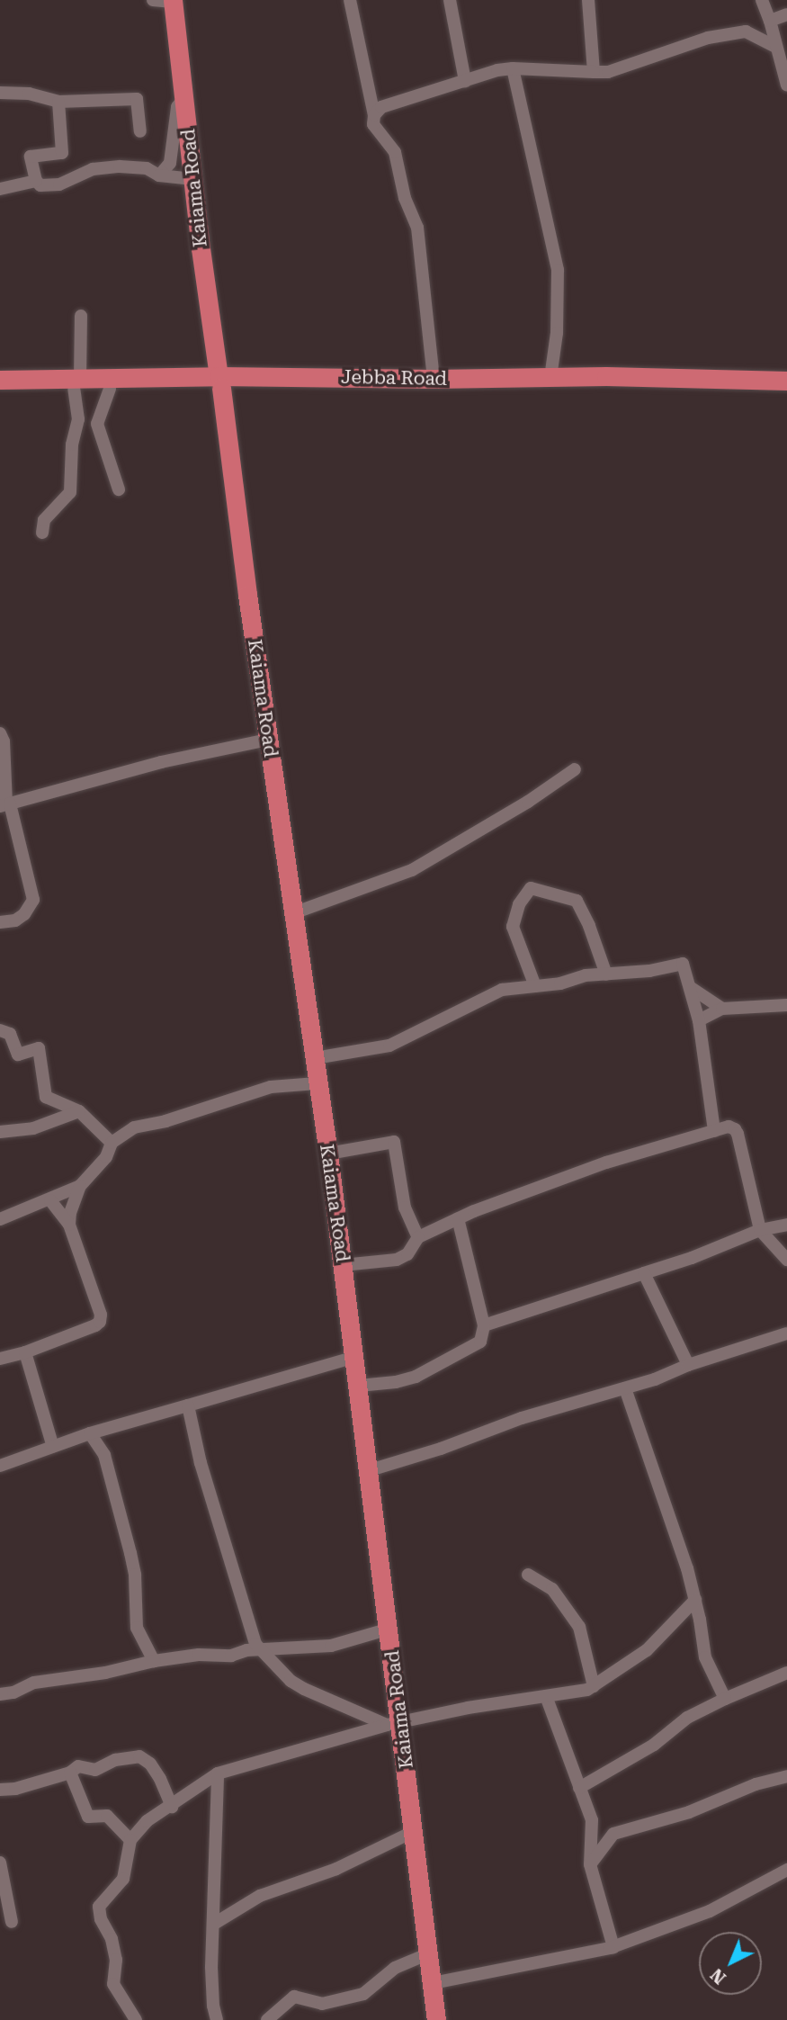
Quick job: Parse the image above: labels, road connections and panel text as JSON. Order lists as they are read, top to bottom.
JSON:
{
  "streets": {
    "highway": ["Kaiama Road", "Jebba Road"]
  },
  "crossings": [
    ["Kaiama Road", "Jebba Road"]
  ],
  "north": "bottom left"
}
